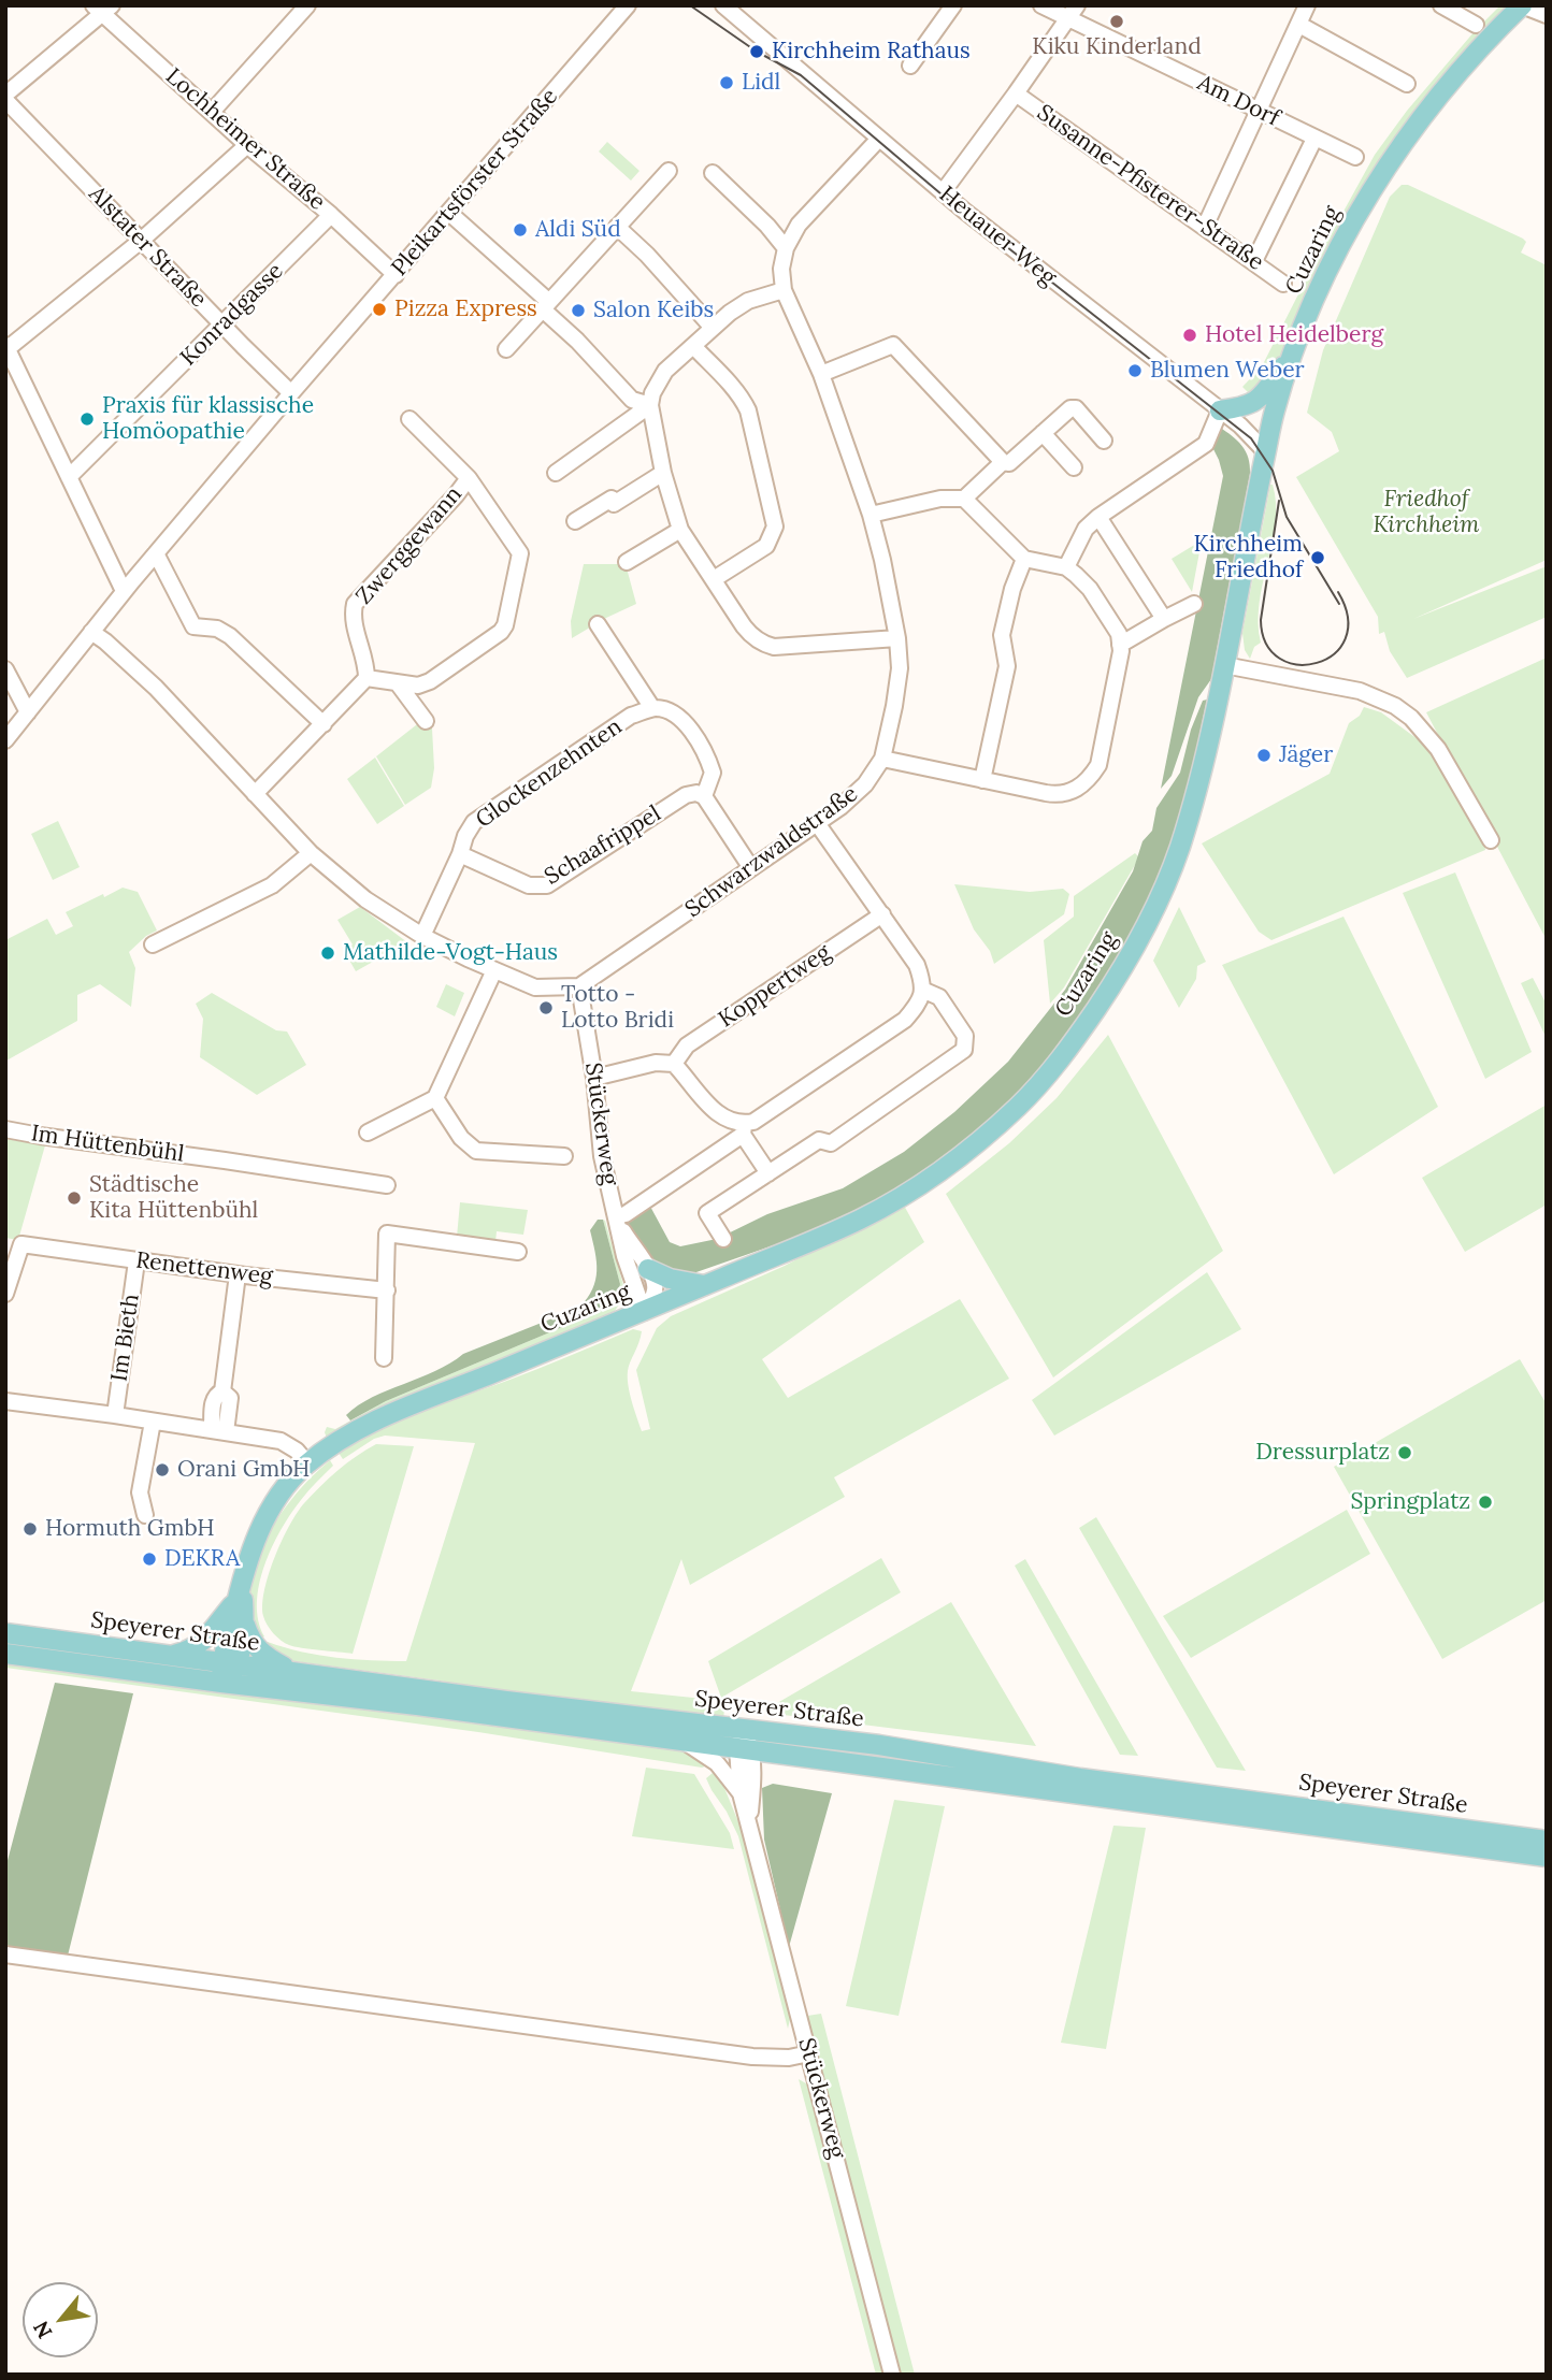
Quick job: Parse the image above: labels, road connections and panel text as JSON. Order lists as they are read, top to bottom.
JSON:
{
  "streets": {
    "main road": ["Cuzaring", "Speyerer Straße"],
    "street": [
      "Am Dorf",
      "Lochheimer Straße",
      "Pleikartsförster Straße",
      "Susanne-Pfisterer-Straße",
      "Heuauer Weg",
      "Alstater Straße",
      "Konradgasse",
      "Zwerggewann",
      "Glockenzehnten",
      "Schaafrippel",
      "Schwarzwaldstraße",
      "Koppertweg",
      "Stückerweg",
      "Im Hüttenbühl",
      "Renettenweg",
      "Im Bieth"
    ]
  },
  "crossings": [
    ["Lochheimer Straße", "Pleikartsförster Straße"],
    ["Lochheimer Straße", "Konradgasse"],
    ["Pleikartsförster Straße", "Alstater Straße"],
    ["Heuauer Weg", "Cuzaring"],
    ["Heuauer Weg", "Schwarzwaldstraße"],
    ["Alstater Straße", "Konradgasse"],
    ["Cuzaring", "Stückerweg"],
    ["Cuzaring", "Speyerer Straße"],
    ["Glockenzehnten", "Schaafrippel"],
    ["Schwarzwaldstraße", "Stückerweg"],
    ["Stückerweg", "Speyerer Straße"],
    ["Renettenweg", "Im Bieth"]
  ],
  "parks": ["Friedhof Kirchheim"],
  "places": [
    "Kiku Kinderland",
    "Kirchheim Rathaus",
    "Lidl",
    "Aldi Süd",
    "Pizza Express",
    "Salon Keibs",
    "Hotel Heidelberg",
    "Blumen Weber",
    "Praxis für klassische Homöopathie",
    "Kirchheim Friedhof",
    "Jäger",
    "Mathilde-Vogt-Haus",
    "Totto - Lotto Bridi",
    "Städtische Kita Hüttenbühl",
    "Dressurplatz",
    "Orani GmbH",
    "Springplatz",
    "Hormuth GmbH",
    "DEKRA"
  ],
  "north": "bottom left"
}
